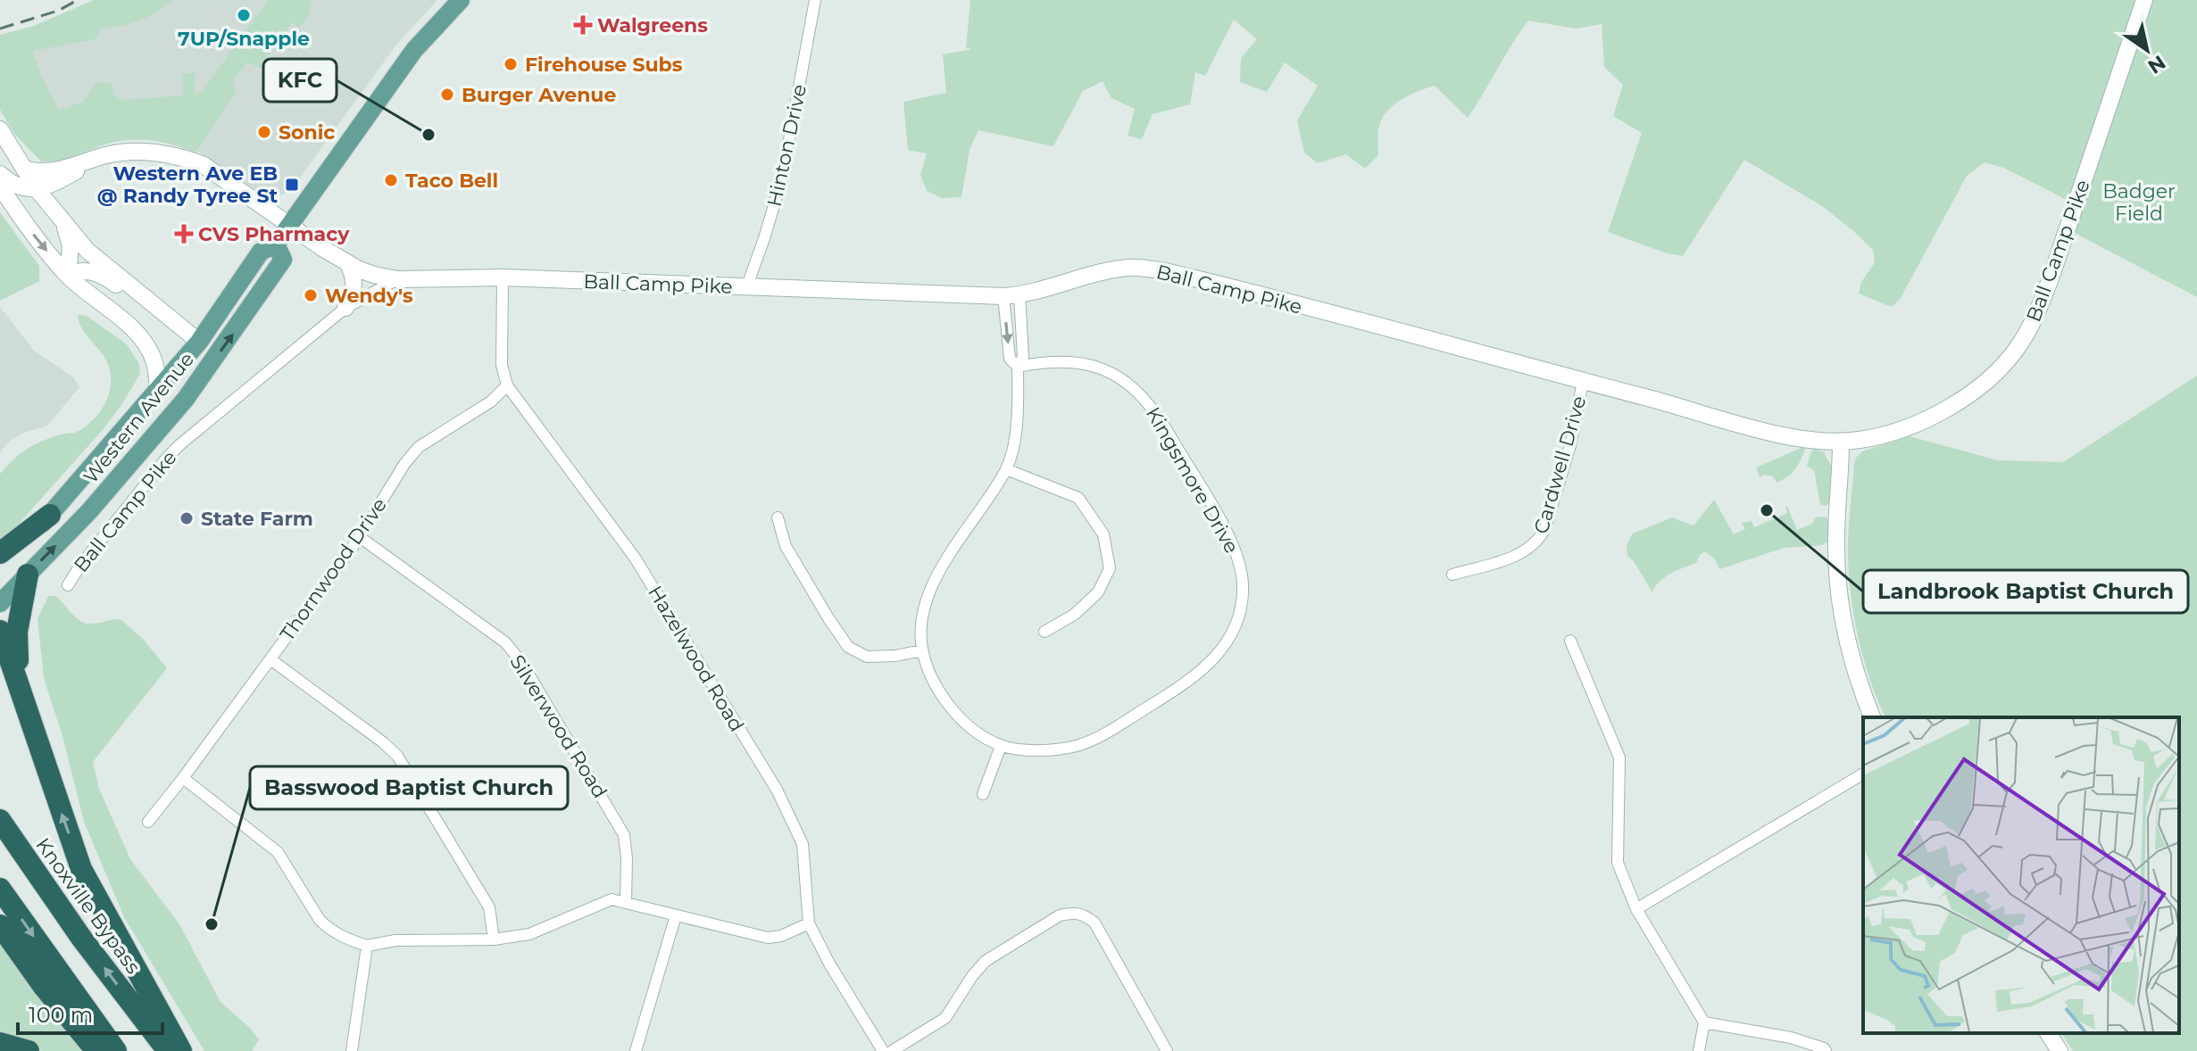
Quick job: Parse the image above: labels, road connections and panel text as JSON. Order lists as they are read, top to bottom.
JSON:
{
  "streets": {
    "highway": ["Knoxville Bypass"],
    "main road": ["Western Avenue"],
    "street": [
      "Hinton Drive",
      "Ball Camp Pike",
      "Cardwell Drive",
      "Kingsmore Drive",
      "Thornwood Drive",
      "Hazelwood Road",
      "Silverwood Road"
    ]
  },
  "crossings": [
    ["Hinton Drive", "Ball Camp Pike"],
    ["Ball Camp Pike", "Cardwell Drive"],
    ["Ball Camp Pike", "Kingsmore Drive"],
    ["Ball Camp Pike", "Hazelwood Road"],
    ["Thornwood Drive", "Hazelwood Road"],
    ["Thornwood Drive", "Silverwood Road"]
  ],
  "parks": ["Badger Field"],
  "places": {
    "other": [
      "7UP/Snapple",
      "Firehouse Subs",
      "Burger Avenue",
      "Sonic",
      "KFC",
      "Taco Bell",
      "Wendy's",
      "Landbrook Baptist Church",
      "State Farm",
      "Basswood Baptist Church"
    ],
    "health": ["Walgreens", "CVS Pharmacy"],
    "transit": ["Western Ave EB @ Randy Tyree St"]
  },
  "scale_bar": "100 m",
  "north": "bottom right"
}
